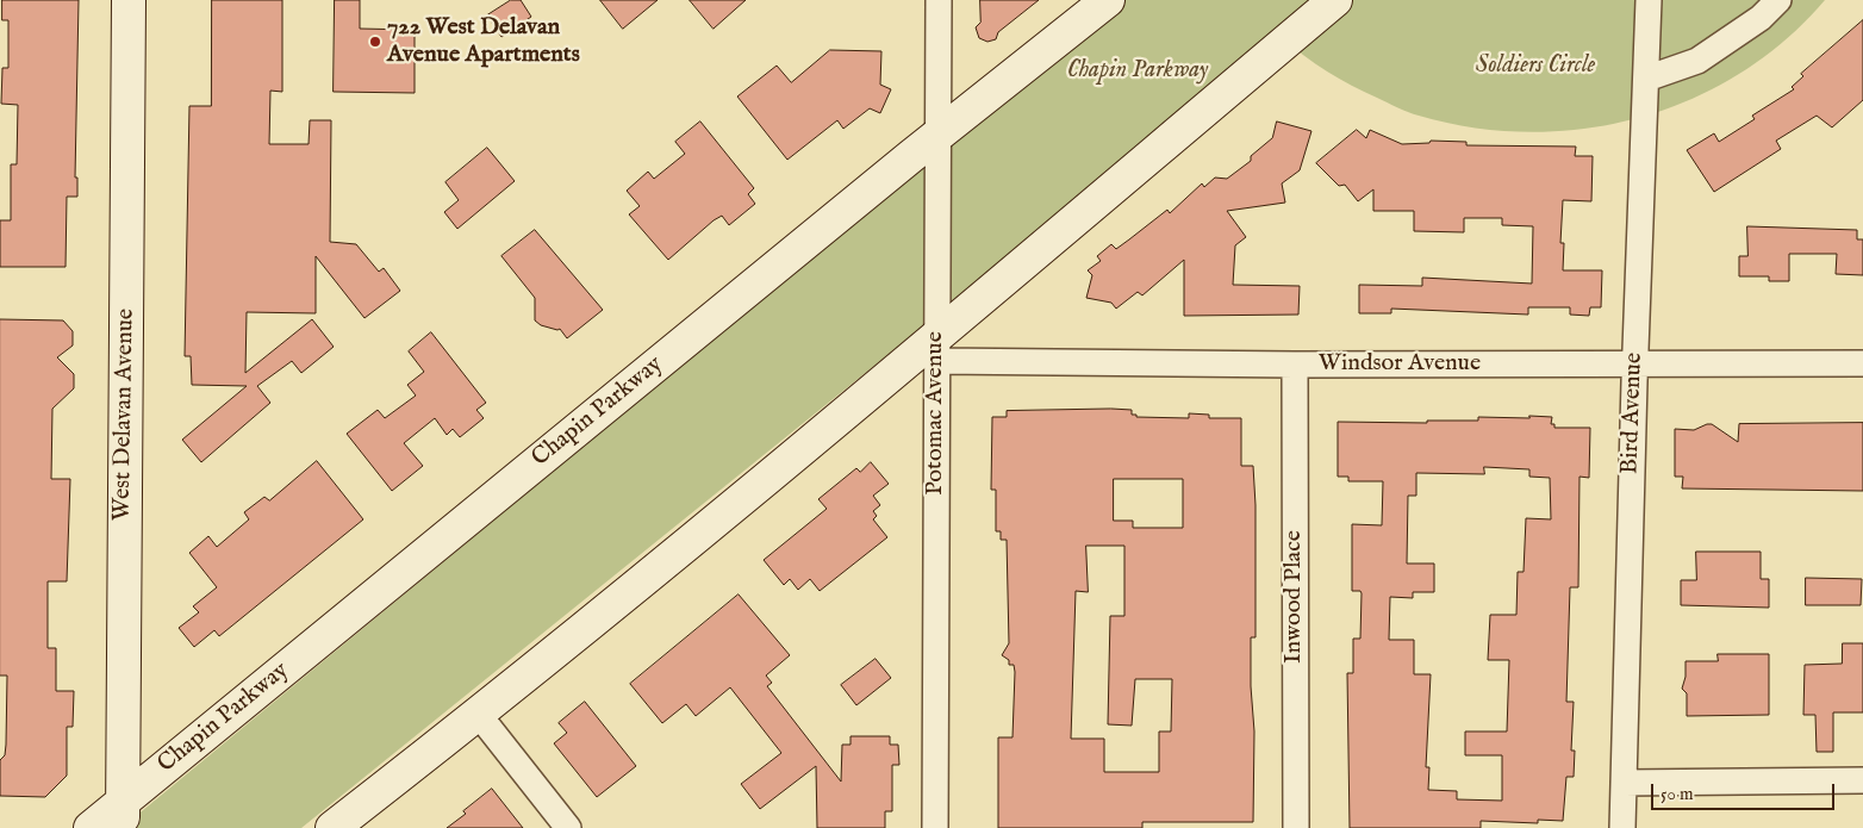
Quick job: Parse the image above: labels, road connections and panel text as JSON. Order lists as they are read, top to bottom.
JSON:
{
  "streets": {
    "street": [
      "Windsor Avenue",
      "Chapin Parkway",
      "Potomac Avenue",
      "Bird Avenue",
      "West Delavan Avenue",
      "Inwood Place"
    ]
  },
  "crossings": [
    ["Windsor Avenue", "Potomac Avenue"],
    ["Windsor Avenue", "Bird Avenue"],
    ["Windsor Avenue", "Inwood Place"],
    ["Chapin Parkway", "Potomac Avenue"],
    ["Chapin Parkway", "West Delavan Avenue"]
  ],
  "parks": ["Soldiers Circle", "Chapin Parkway"],
  "places": ["722 West Delavan Avenue Apartments"],
  "scale_bar": "50 m"
}
